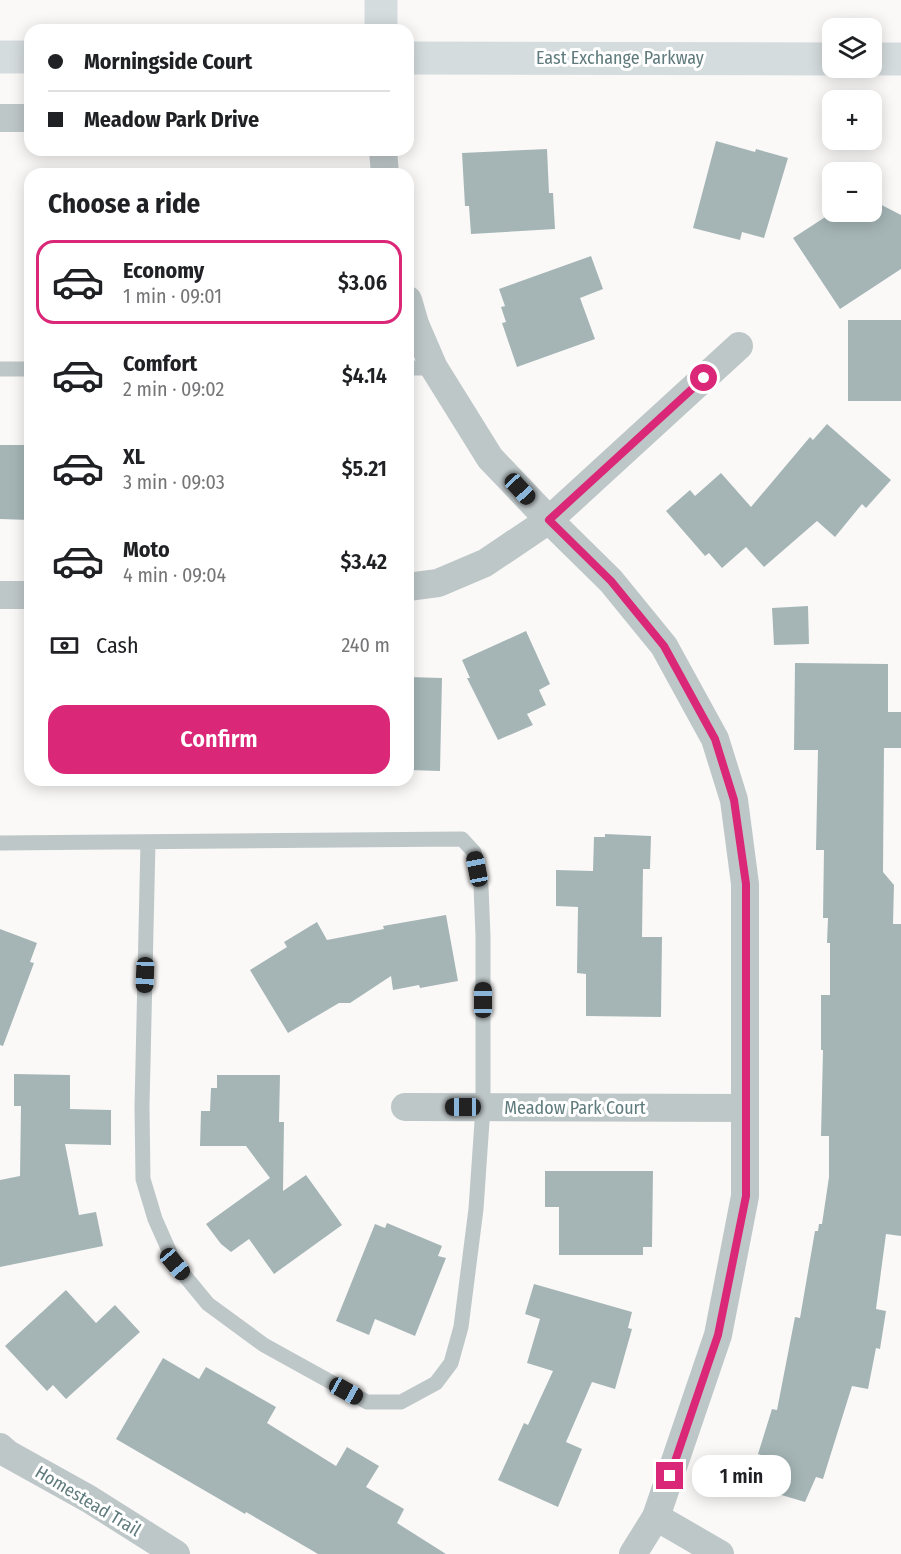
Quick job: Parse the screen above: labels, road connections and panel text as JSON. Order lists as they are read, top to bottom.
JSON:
{
  "streets": {
    "main road": ["East Exchange Parkway"],
    "street": ["Meadow Park Court", "Homestead Trail"]
  },
  "page": {
    "map_buttons": ["+", "−"],
    "banner": ["Morningside Court", "Meadow Park Drive"],
    "heading": "Choose a ride",
    "list": [
      {
        "name": "Economy",
        "note": "1 min · 09:01",
        "value": "$3.06"
      },
      {
        "name": "Comfort",
        "note": "2 min · 09:02",
        "value": "$4.14"
      },
      {
        "name": "XL",
        "note": "3 min · 09:03",
        "value": "$5.21"
      },
      {
        "name": "Moto",
        "note": "4 min · 09:04",
        "value": "$3.42"
      }
    ],
    "pay": ["Cash", "240 m"],
    "buttons": "Confirm",
    "bubble": "1 min"
  }
}
